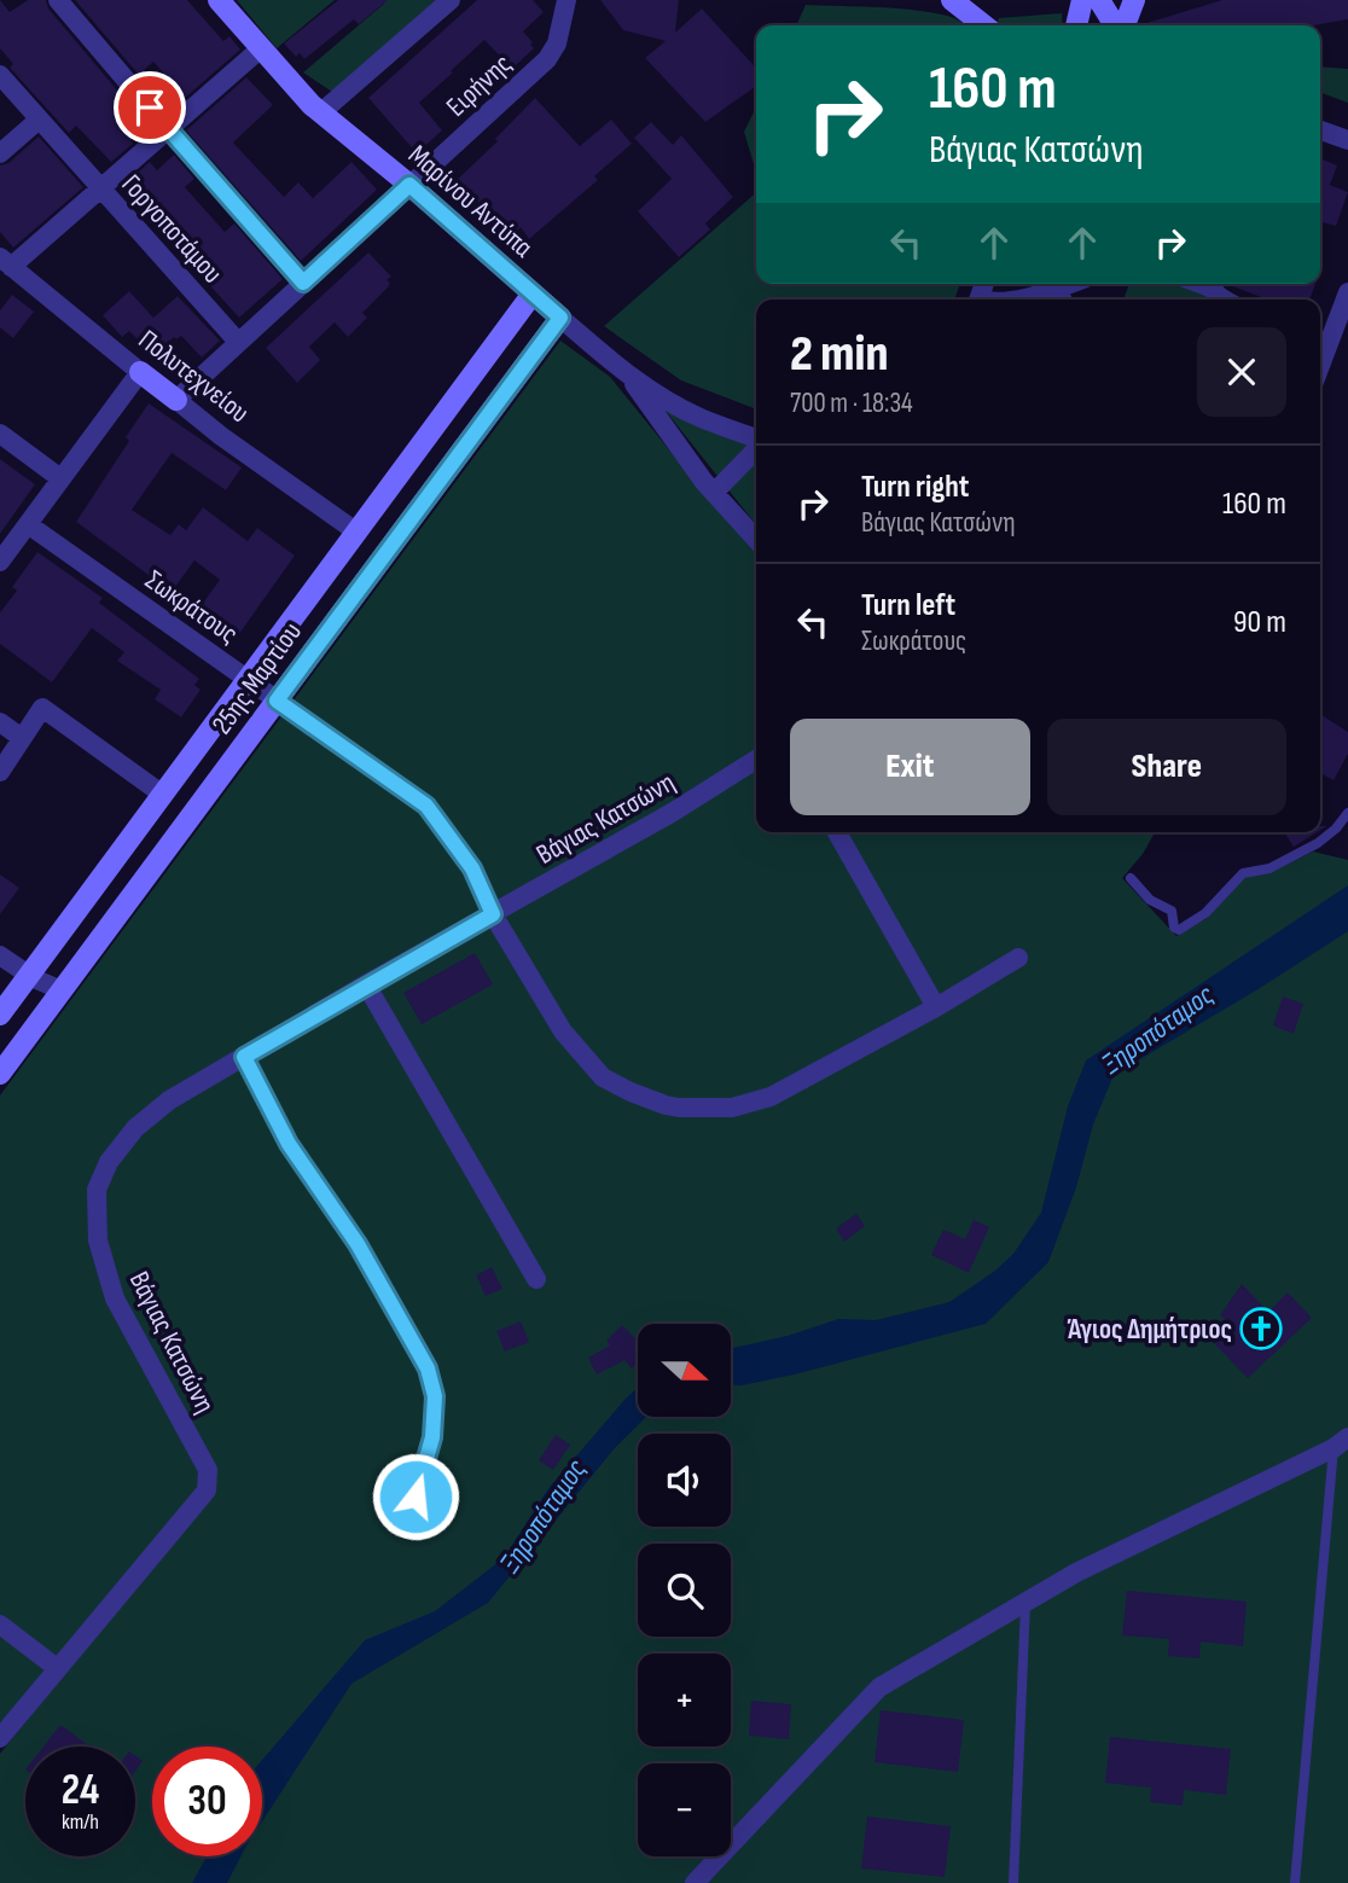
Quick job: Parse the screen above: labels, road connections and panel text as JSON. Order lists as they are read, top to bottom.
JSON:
{
  "streets": {
    "street": [
      "Ειρήνης",
      "Μαρίνου Αντύπα",
      "Γοργοποτάμου",
      "Πολυτεχνείου",
      "Σωκράτους",
      "25ης Μαρτίου",
      "Βάγιας Κατσώνη"
    ]
  },
  "crossings": [
    ["Ειρήνης", "Μαρίνου Αντύπα"],
    ["Ειρήνης", "Γοργοποτάμου"],
    ["Ειρήνης", "Πολυτεχνείου"],
    ["Μαρίνου Αντύπα", "25ης Μαρτίου"],
    ["Πολυτεχνείου", "25ης Μαρτίου"],
    ["Σωκράτους", "25ης Μαρτίου"],
    ["Σωκράτους", "Βάγιας Κατσώνη"]
  ],
  "water": ["Ξηροπόταμος"],
  "places": {
    "church": ["Άγιος Δημήτριος"]
  },
  "north": "right",
  "page": {
    "turn": ["160 m", "Βάγιας Κατσώνη"],
    "heading": ["2 min", "700 m · 18:34"],
    "list": [
      {
        "name": "Turn right",
        "note": "Βάγιας Κατσώνη",
        "value": "160 m"
      },
      {
        "name": "Turn left",
        "note": "Σωκράτους",
        "value": "90 m"
      }
    ],
    "buttons": ["Exit", "Share"],
    "map_buttons": ["+", "−"],
    "speed": "24 km/h",
    "limit": "30"
  }
}
